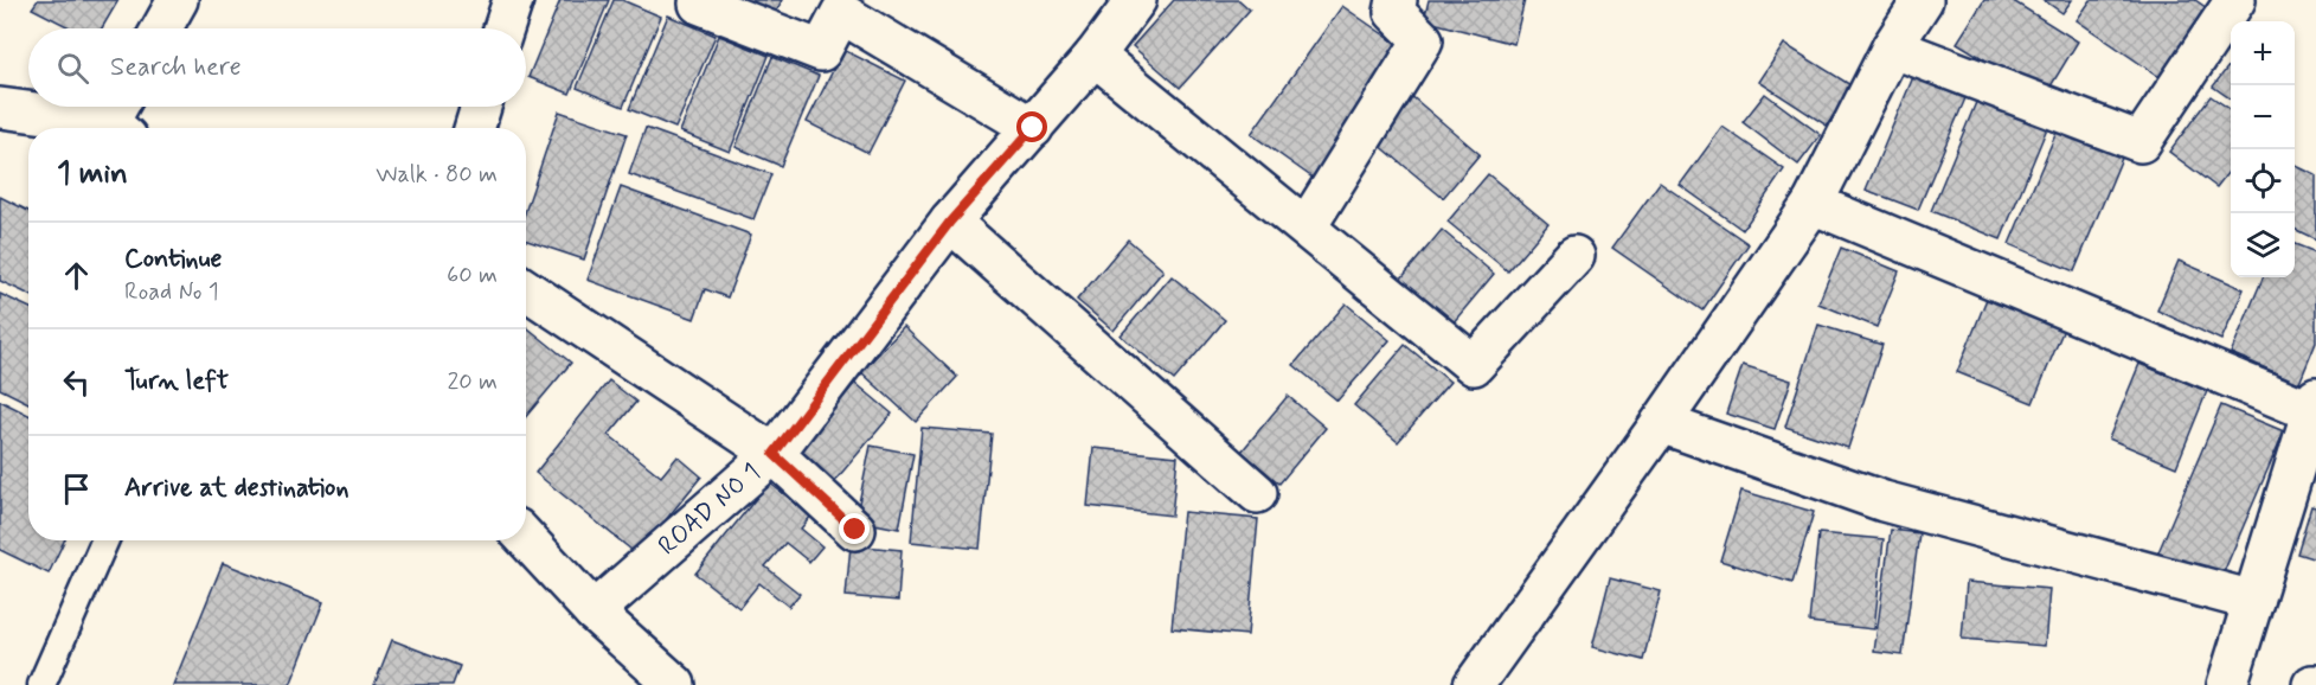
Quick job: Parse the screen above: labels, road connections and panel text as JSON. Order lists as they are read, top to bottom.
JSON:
{
  "streets": {
    "street": ["ROAD NO 1"]
  },
  "page": {
    "map_buttons": ["+", "−"],
    "search": "Search here",
    "heading": ["1 min", "Walk · 80 m"],
    "list": [
      ["Continue", "Road No 1", "60 m"],
      ["Turn left", "20 m"],
      "Arrive at destination"
    ]
  }
}
